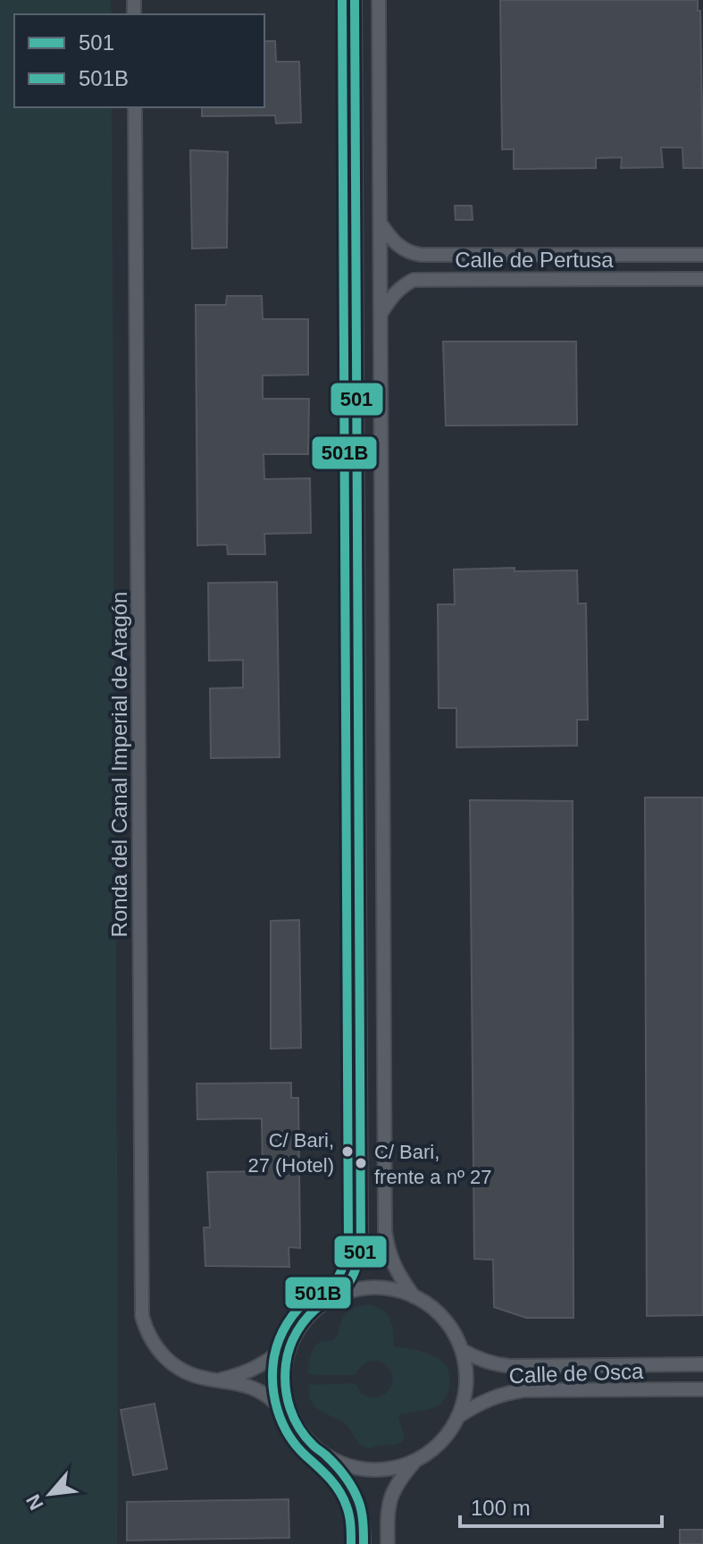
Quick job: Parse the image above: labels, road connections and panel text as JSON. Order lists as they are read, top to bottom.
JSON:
{
  "streets": {
    "street": ["Calle de Pertusa", "Ronda del Canal Imperial de Aragón", "Calle de Osca"]
  },
  "crossings": [
    ["Ronda del Canal Imperial de Aragón", "Calle de Osca"]
  ],
  "places": ["C/ Bari, 27 (Hotel)", "C/ Bari, frente a nº 27"],
  "lines": ["transit line 501", "transit line 501B"],
  "legend": ["501", "501B"],
  "scale_bar": "100 m",
  "north": "bottom left"
}
